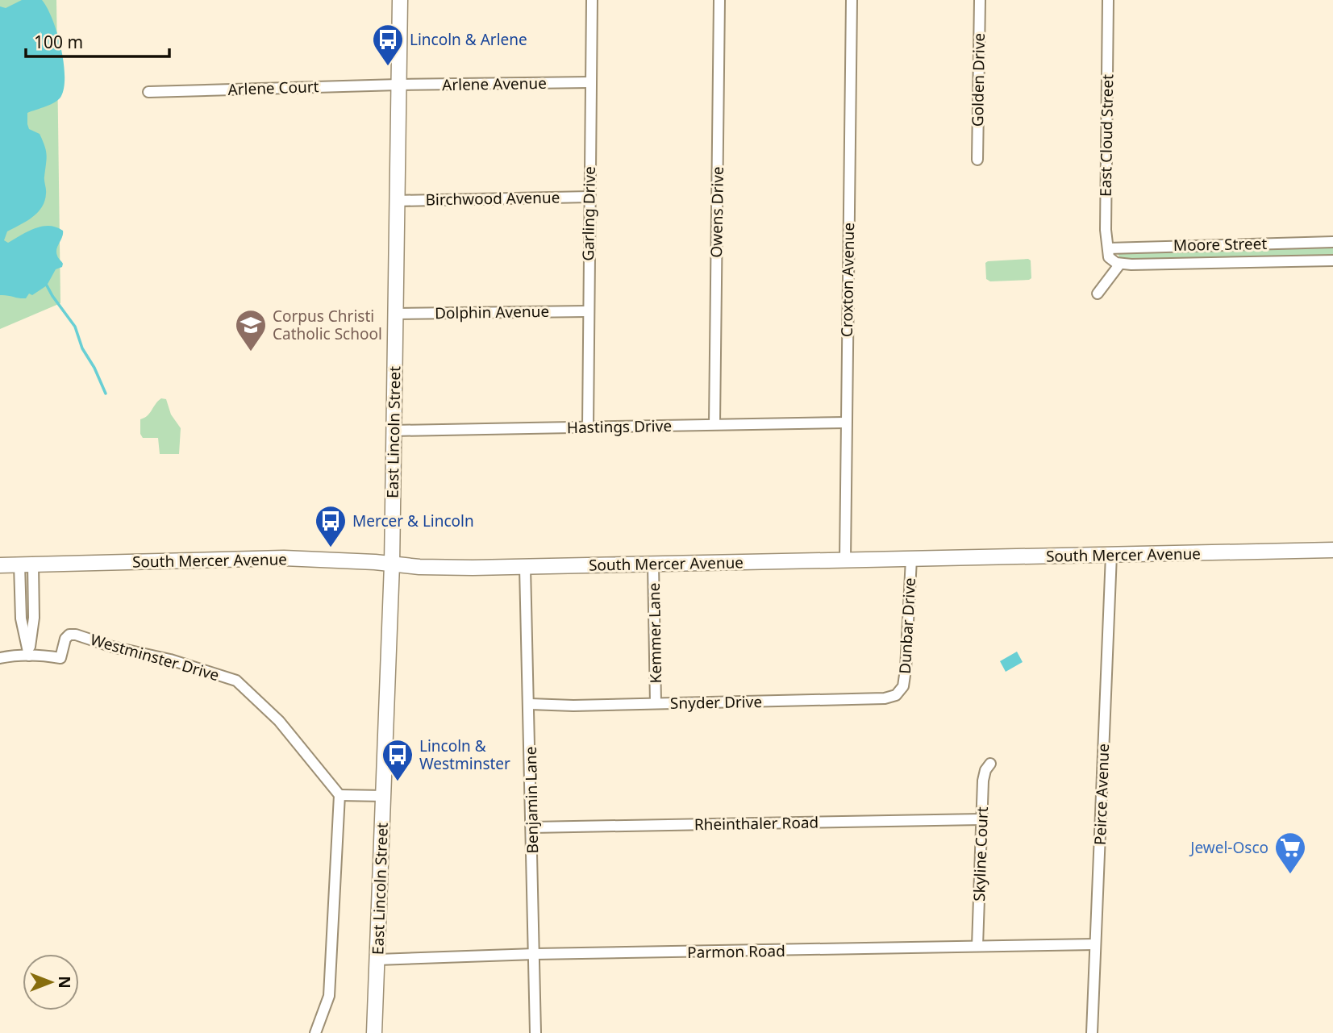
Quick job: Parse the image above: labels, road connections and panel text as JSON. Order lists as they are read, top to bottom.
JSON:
{
  "streets": {
    "main road": ["East Lincoln Street", "South Mercer Avenue"],
    "street": [
      "Golden Drive",
      "Arlene Avenue",
      "Arlene Court",
      "East Cloud Street",
      "Birchwood Avenue",
      "Owens Drive",
      "Garling Drive",
      "Moore Street",
      "Croxton Avenue",
      "Dolphin Avenue",
      "Hastings Drive",
      "Dunbar Drive",
      "Kemmer Lane",
      "Westminster Drive",
      "Snyder Drive",
      "Peirce Avenue",
      "Benjamin Lane",
      "Rheinthaler Road",
      "Skyline Court",
      "Parmon Road"
    ]
  },
  "crossings": [
    ["Arlene Avenue", "Arlene Court"],
    ["Arlene Avenue", "Garling Drive"],
    ["Arlene Avenue", "East Lincoln Street"],
    ["Arlene Court", "East Lincoln Street"],
    ["East Cloud Street", "Moore Street"],
    ["Birchwood Avenue", "Garling Drive"],
    ["Birchwood Avenue", "East Lincoln Street"],
    ["Owens Drive", "Hastings Drive"],
    ["Garling Drive", "Dolphin Avenue"],
    ["Garling Drive", "Hastings Drive"],
    ["Croxton Avenue", "Hastings Drive"],
    ["Croxton Avenue", "South Mercer Avenue"],
    ["Dolphin Avenue", "East Lincoln Street"],
    ["Hastings Drive", "East Lincoln Street"],
    ["East Lincoln Street", "South Mercer Avenue"],
    ["East Lincoln Street", "Parmon Road"],
    ["South Mercer Avenue", "Dunbar Drive"],
    ["South Mercer Avenue", "Kemmer Lane"],
    ["South Mercer Avenue", "Peirce Avenue"],
    ["South Mercer Avenue", "Benjamin Lane"],
    ["Dunbar Drive", "Snyder Drive"],
    ["Kemmer Lane", "Snyder Drive"],
    ["Snyder Drive", "Benjamin Lane"],
    ["Peirce Avenue", "Parmon Road"],
    ["Benjamin Lane", "Rheinthaler Road"],
    ["Benjamin Lane", "Parmon Road"],
    ["Rheinthaler Road", "Skyline Court"],
    ["Skyline Court", "Parmon Road"]
  ],
  "places": {
    "bus stop": ["Lincoln & Arlene", "Mercer & Lincoln", "Lincoln & Westminster"],
    "school or university": ["Corpus Christi Catholic School"],
    "supermarket": ["Jewel-Osco"]
  },
  "scale_bar": "100 m",
  "north": "right"
}
